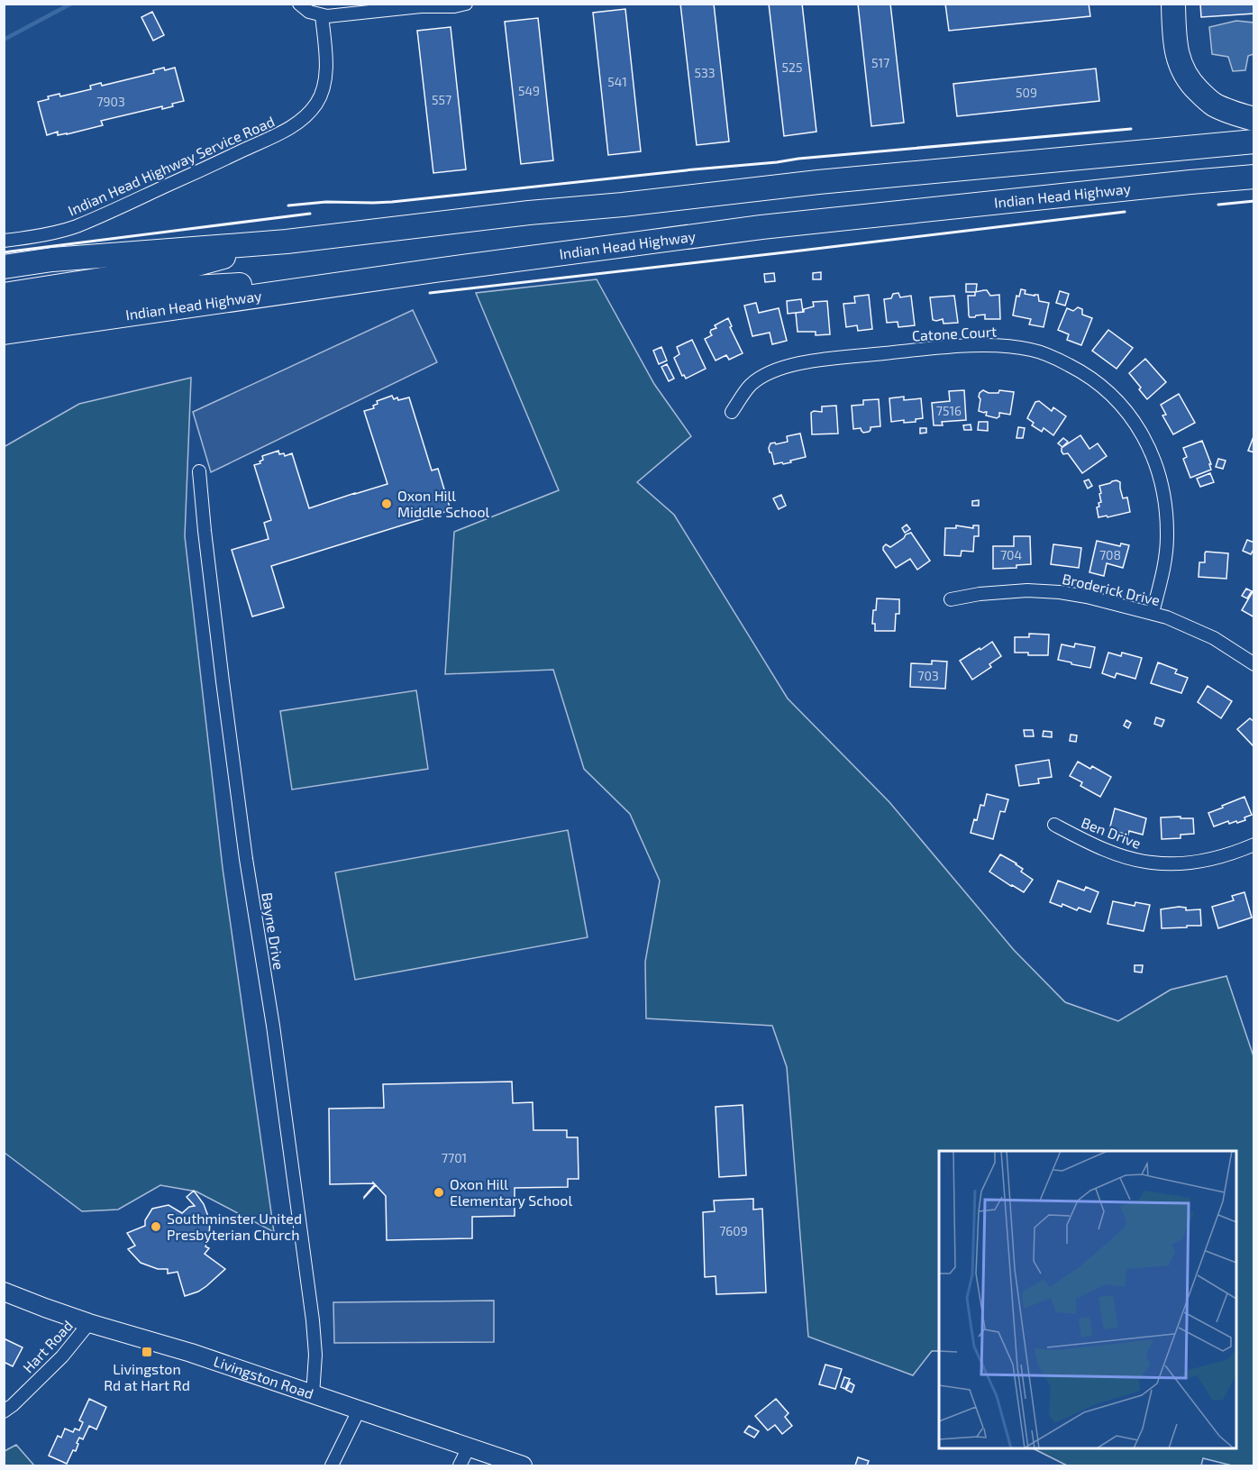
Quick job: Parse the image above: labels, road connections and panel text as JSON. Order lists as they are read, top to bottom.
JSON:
{
  "streets": {
    "highway": ["Indian Head Highway"],
    "main road": ["Livingston Road"],
    "street": [
      "Indian Head Highway Service Road",
      "Catone Court",
      "Broderick Drive",
      "Ben Drive",
      "Bayne Drive",
      "Hart Road"
    ]
  },
  "crossings": [
    ["Catone Court", "Broderick Drive"],
    ["Bayne Drive", "Livingston Road"],
    ["Hart Road", "Livingston Road"]
  ],
  "places": {
    "other": ["Oxon Hill Middle School", "Oxon Hill Elementary School", "Southminster United Presbyterian Church"],
    "transit": ["Livingston Rd at Hart Rd"]
  },
  "house_numbers": [
    "517",
    "525",
    "533",
    "541",
    "549",
    "509",
    "557",
    "7903",
    "7516",
    "704",
    "708",
    "703",
    "7701",
    "7609"
  ]
}
